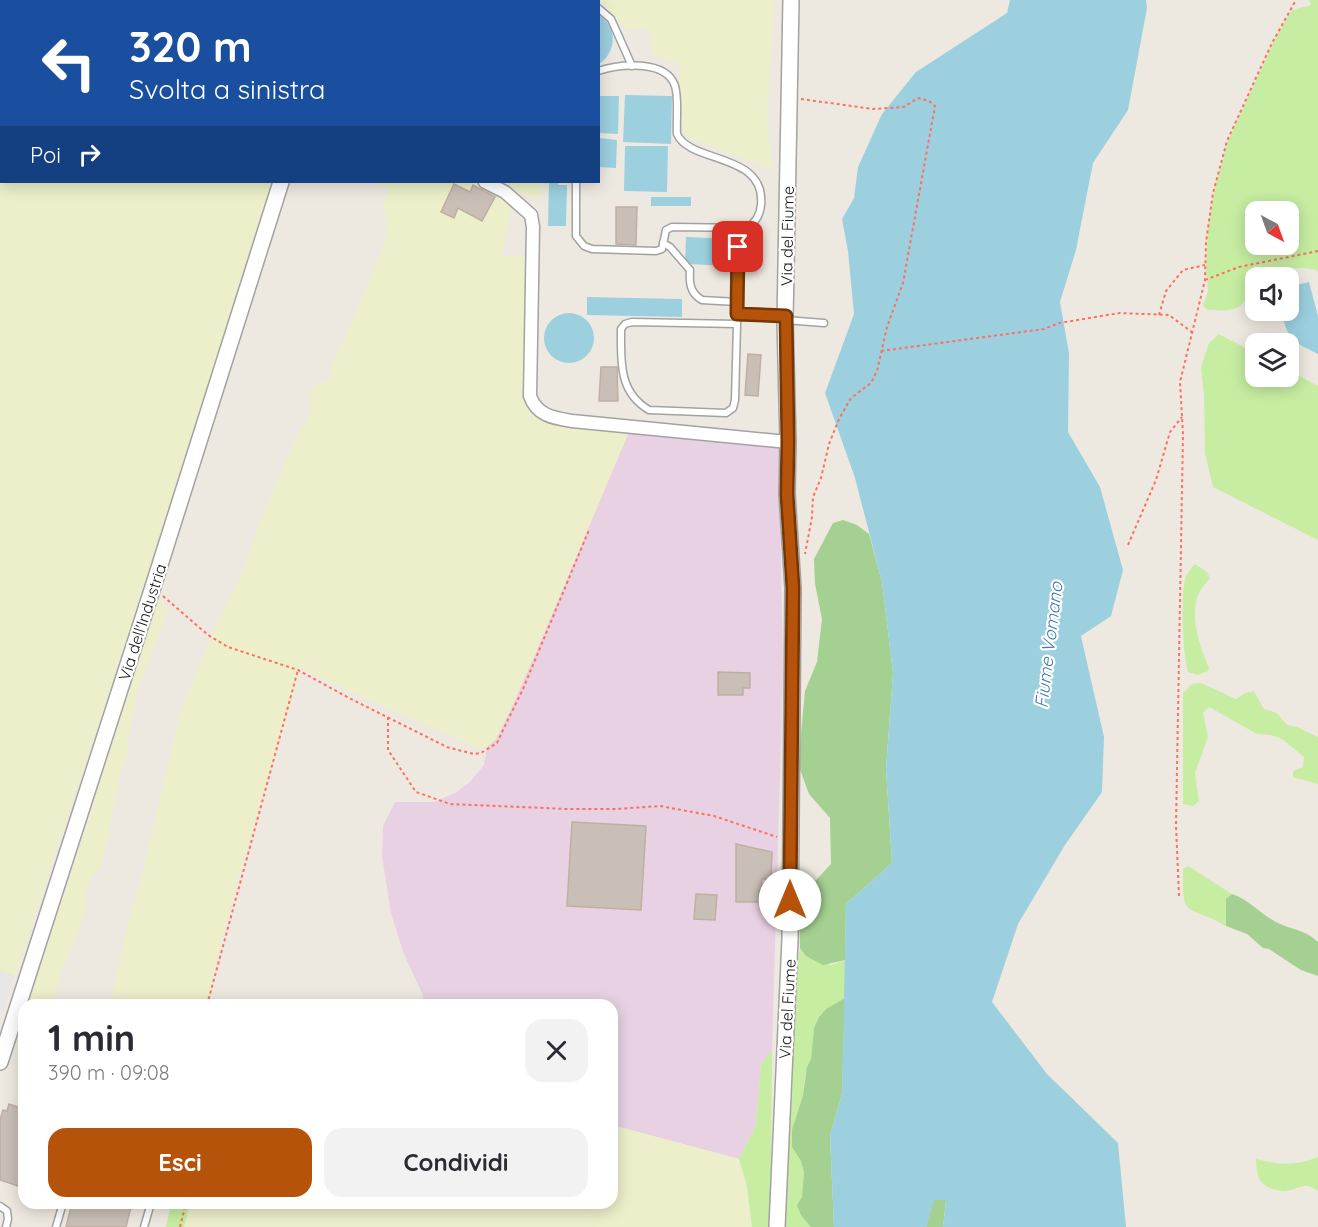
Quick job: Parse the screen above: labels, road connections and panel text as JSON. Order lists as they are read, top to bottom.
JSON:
{
  "streets": {
    "street": ["Via del Fiume", "Via dell'Industria"]
  },
  "water": ["Fiume Vomano"],
  "north": "bottom right",
  "page": {
    "turn": ["320 m", "Svolta a sinistra"],
    "then": "Poi",
    "heading": ["1 min", "390 m · 09:08"],
    "buttons": ["Esci", "Condividi"]
  }
}
